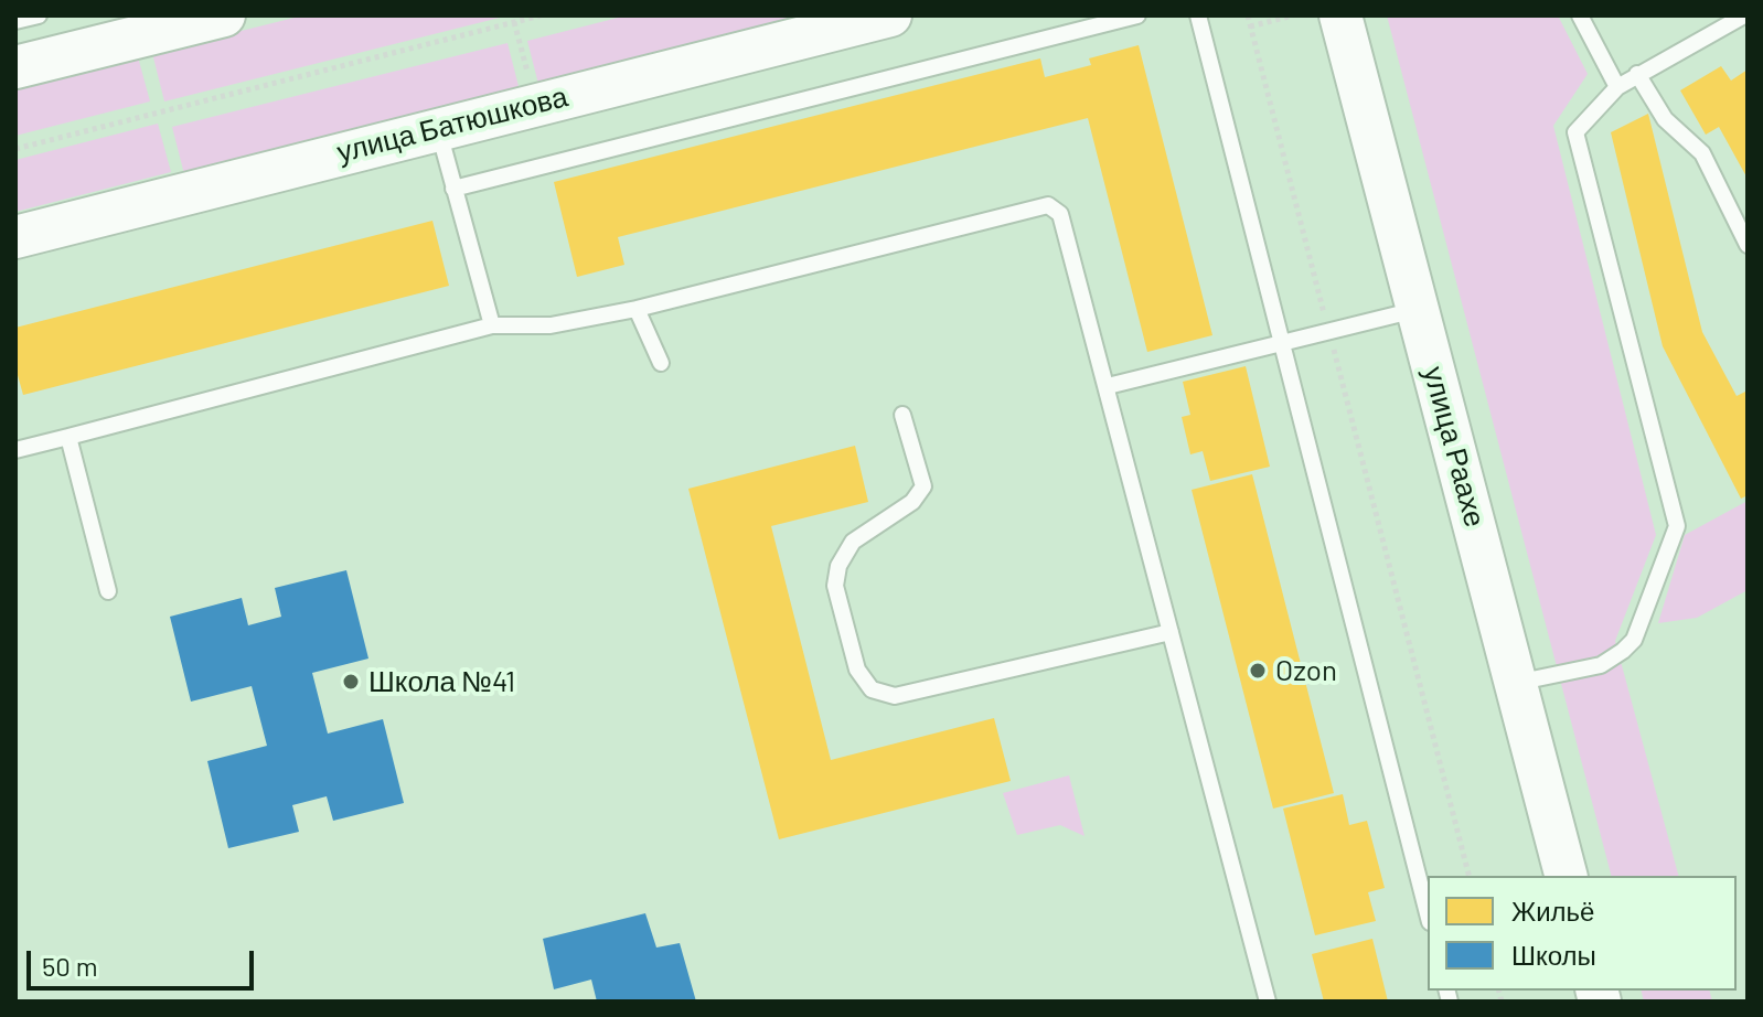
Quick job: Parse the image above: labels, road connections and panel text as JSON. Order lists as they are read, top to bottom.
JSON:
{
  "streets": {
    "street": ["улица Батюшкова", "улица Раахе"]
  },
  "places": ["Ozon", "Школа №41"],
  "legend": ["Жильё", "Школы"],
  "scale_bar": "50 m"
}
